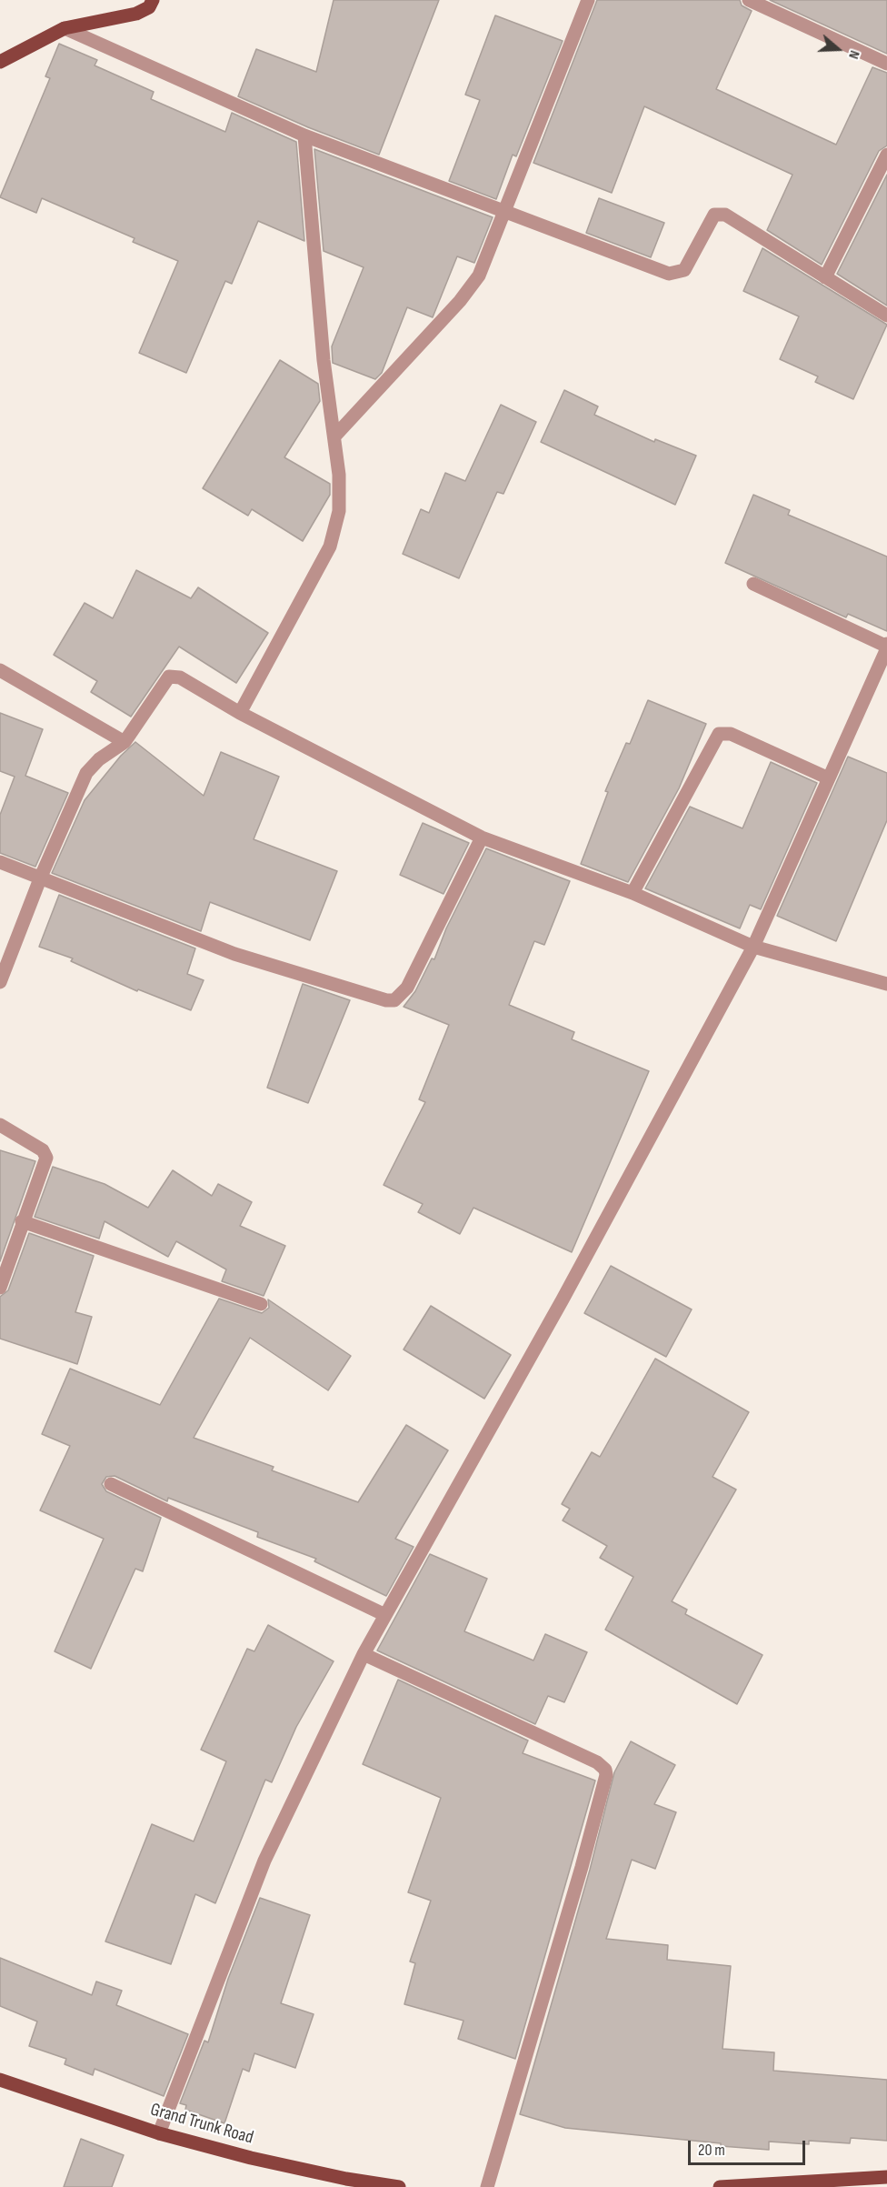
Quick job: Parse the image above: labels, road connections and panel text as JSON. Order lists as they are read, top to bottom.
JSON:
{
  "streets": {
    "main road": ["Grand Trunk Road"]
  },
  "scale_bar": "20 m",
  "north": "right"
}
